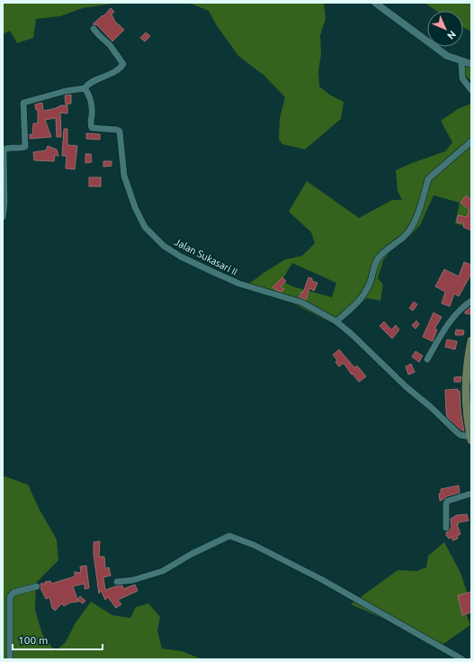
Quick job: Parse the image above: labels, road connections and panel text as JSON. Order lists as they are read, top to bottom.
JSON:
{
  "streets": {
    "street": ["Jalan Sukasari II"]
  },
  "scale_bar": "100 m",
  "north": "bottom right"
}
